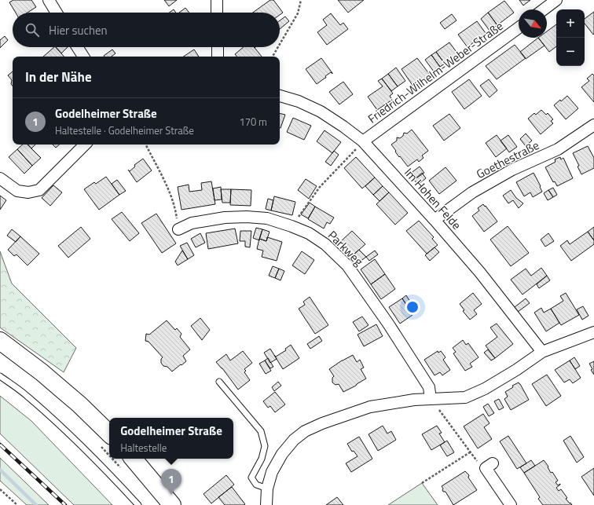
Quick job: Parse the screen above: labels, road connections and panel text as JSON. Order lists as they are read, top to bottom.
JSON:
{
  "streets": {
    "street": [
      "Friedrich-Wilhelm-Weber-Straße",
      "Goethestraße",
      "Im Hohen Felde",
      "Parkweg"
    ]
  },
  "crossings": [
    ["Friedrich-Wilhelm-Weber-Straße", "Im Hohen Felde"],
    ["Goethestraße", "Im Hohen Felde"]
  ],
  "north": "bottom right",
  "page": {
    "map_buttons": ["+", "−"],
    "search": "Hier suchen",
    "heading": "In der Nähe",
    "list": [
      {
        "mark": "1",
        "name": "Godelheimer Straße",
        "note": "Haltestelle · Godelheimer Straße",
        "value": "170 m"
      }
    ],
    "popup": ["Godelheimer Straße", "Haltestelle"],
    "pins": "1"
  }
}
